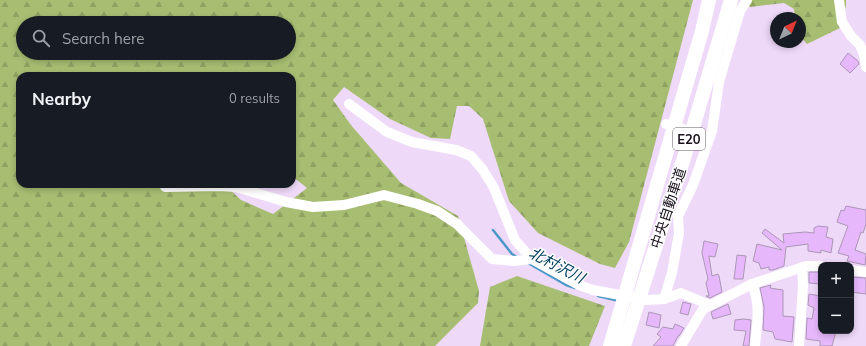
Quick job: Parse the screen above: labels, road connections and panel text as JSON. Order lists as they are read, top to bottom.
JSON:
{
  "streets": {
    "highway": ["E20", "中央自動車道"]
  },
  "water": ["北村沢川"],
  "north": "top right",
  "page": {
    "search": "Search here",
    "heading": ["Nearby", "0 results"],
    "map_buttons": ["+", "−"]
  }
}
